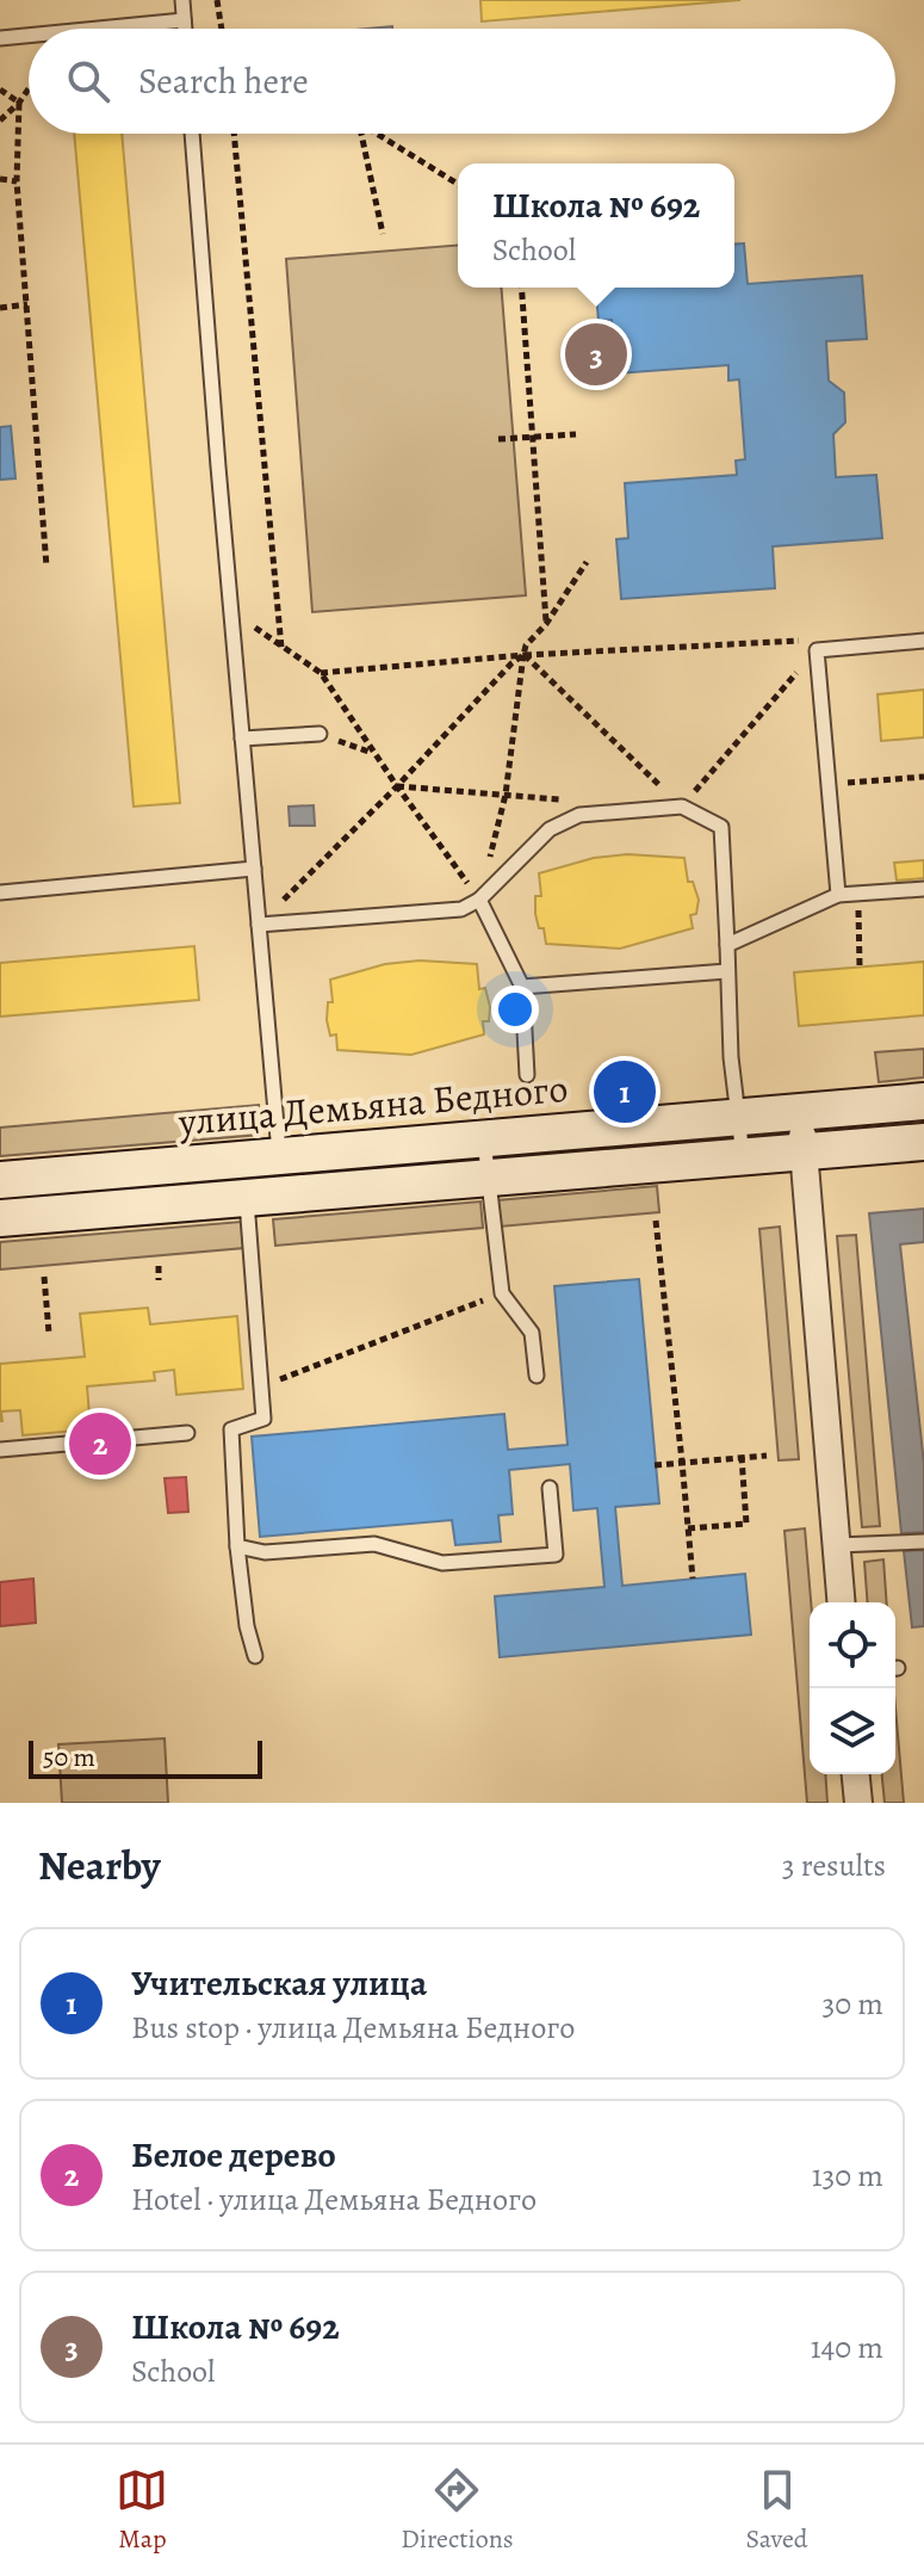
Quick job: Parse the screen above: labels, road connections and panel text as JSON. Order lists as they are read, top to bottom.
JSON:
{
  "streets": {
    "street": ["улица Демьяна Бедного"]
  },
  "scale_bar": "50 m",
  "page": {
    "search": "Search here",
    "popup": ["Школа № 692", "School"],
    "pins": ["3", "1", "2"],
    "scale": "50 m",
    "heading": ["Nearby", "3 results"],
    "list": [
      {
        "mark": "1",
        "name": "Учительская улица",
        "note": "Bus stop · улица Демьяна Бедного",
        "value": "30 m"
      },
      {
        "mark": "2",
        "name": "Белое дерево",
        "note": "Hotel · улица Демьяна Бедного",
        "value": "130 m"
      },
      {
        "mark": "3",
        "name": "Школа № 692",
        "note": "School",
        "value": "140 m"
      }
    ],
    "nav": ["Map", "Directions", "Saved"]
  }
}
